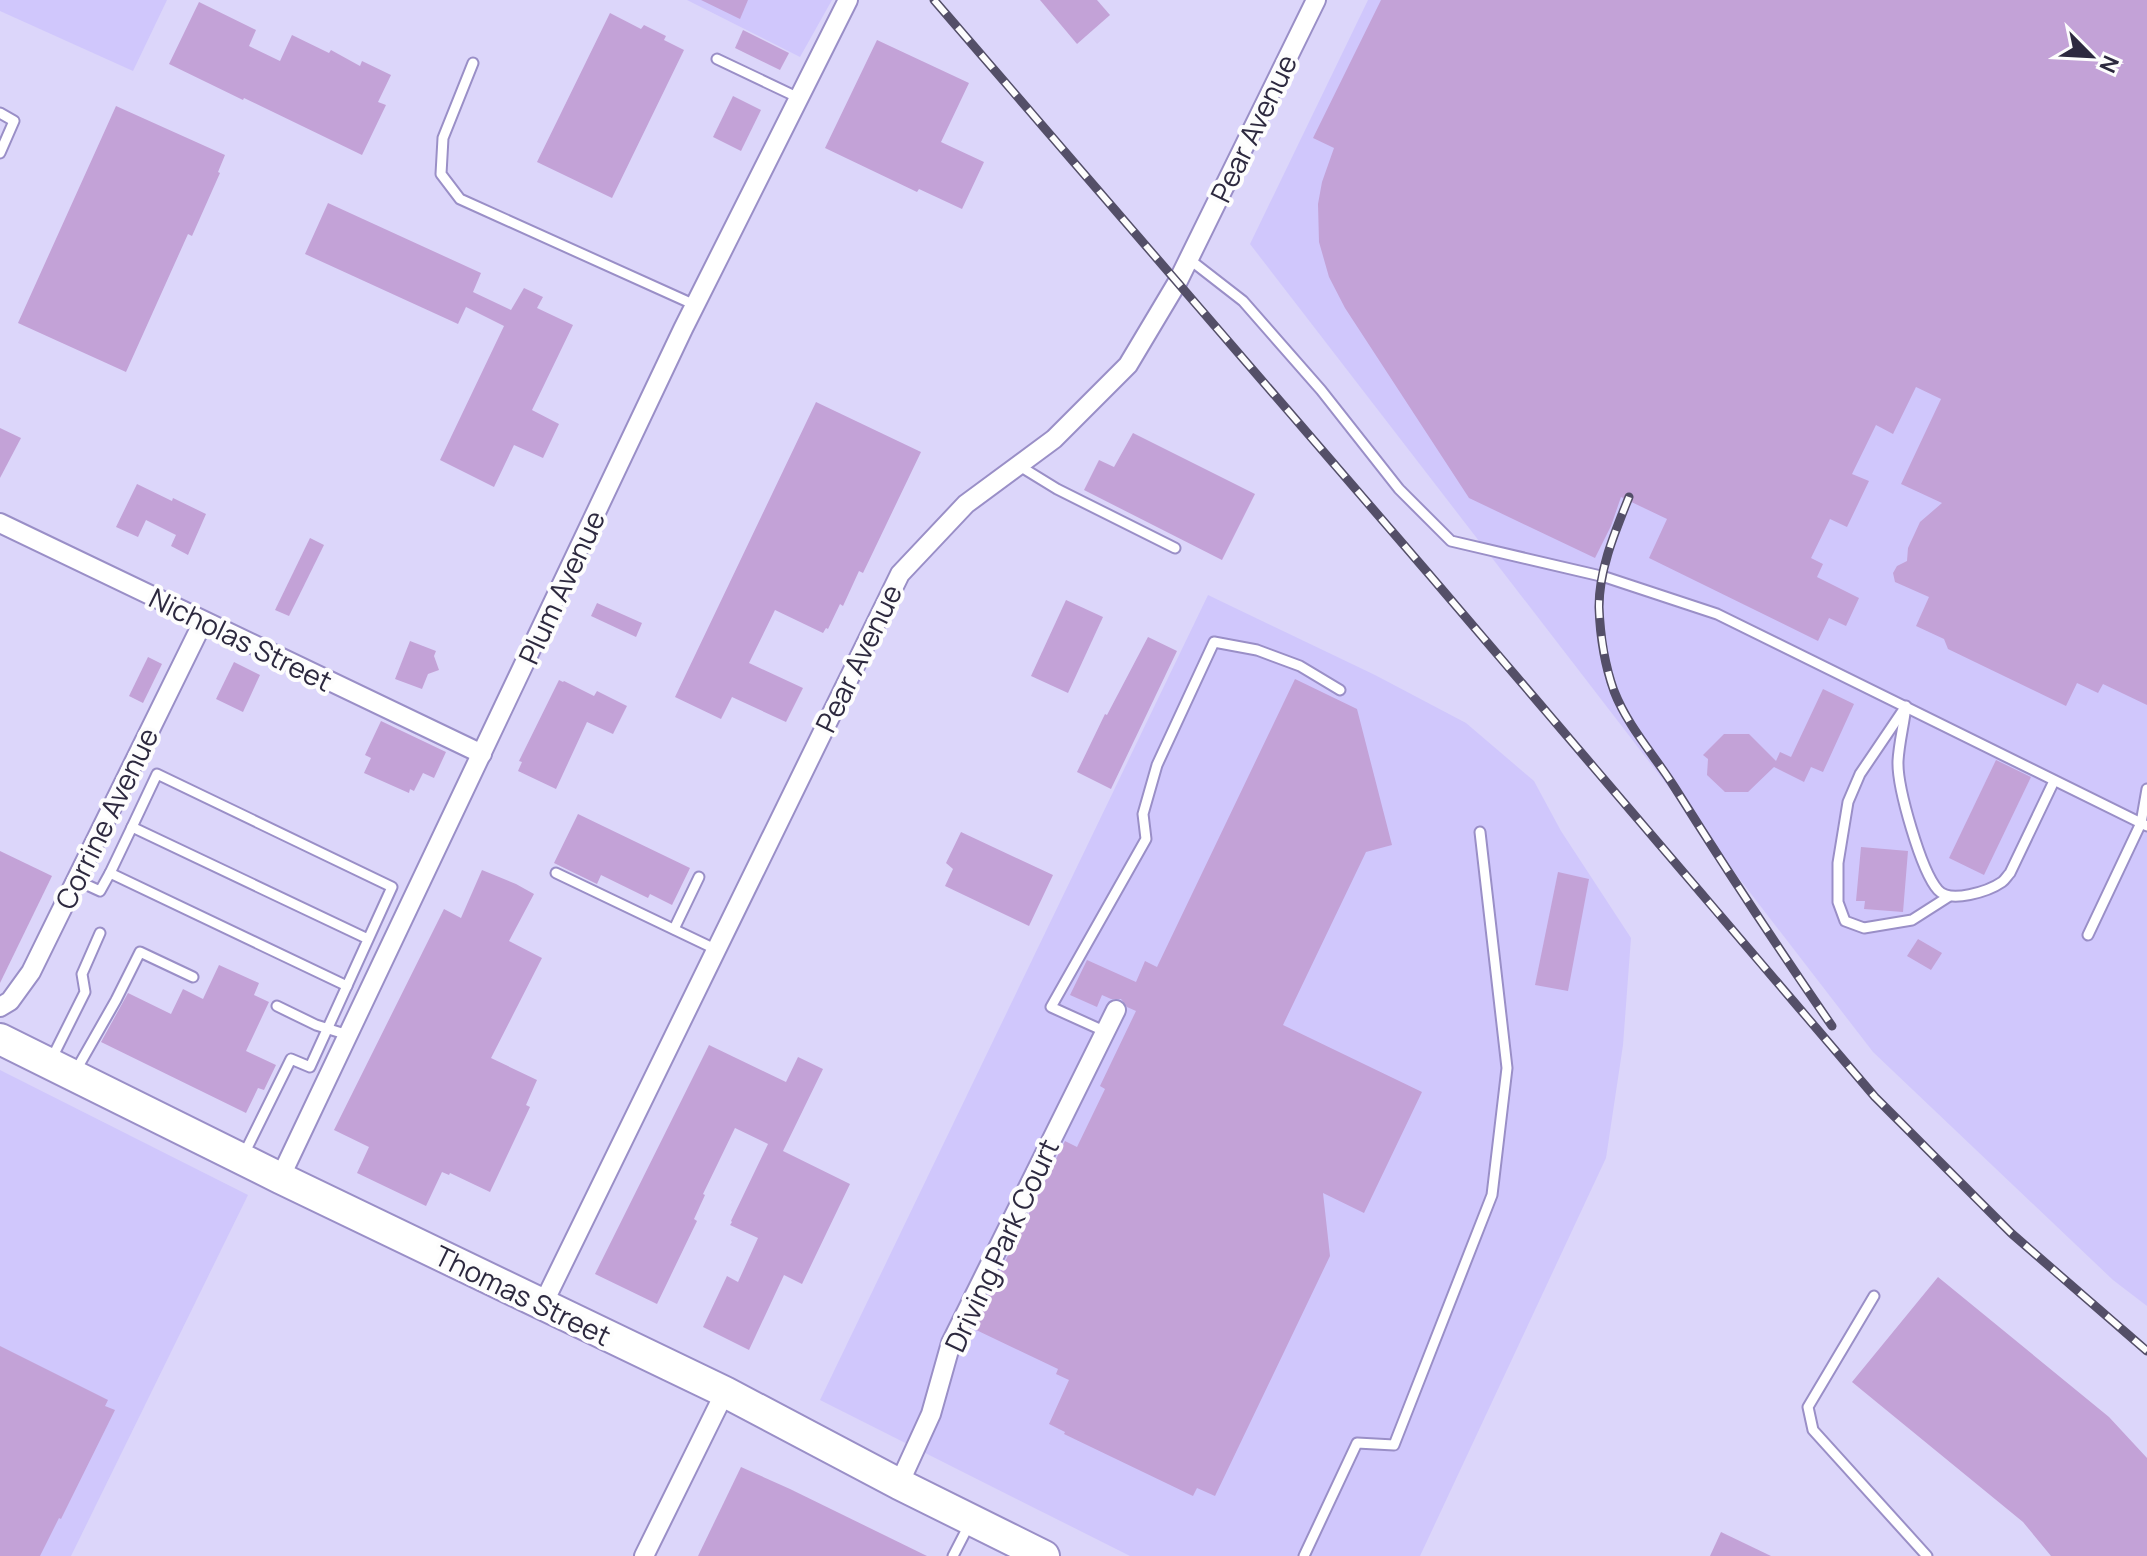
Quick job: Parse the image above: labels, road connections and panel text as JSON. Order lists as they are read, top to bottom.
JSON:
{
  "streets": {
    "main road": ["Thomas Street"],
    "street": [
      "Pear Avenue",
      "Plum Avenue",
      "Nicholas Street",
      "Corrine Avenue",
      "Driving Park Court"
    ]
  },
  "crossings": [
    ["Pear Avenue", "Thomas Street"],
    ["Plum Avenue", "Nicholas Street"],
    ["Plum Avenue", "Thomas Street"],
    ["Nicholas Street", "Corrine Avenue"],
    ["Driving Park Court", "Thomas Street"]
  ],
  "north": "bottom right"
}
